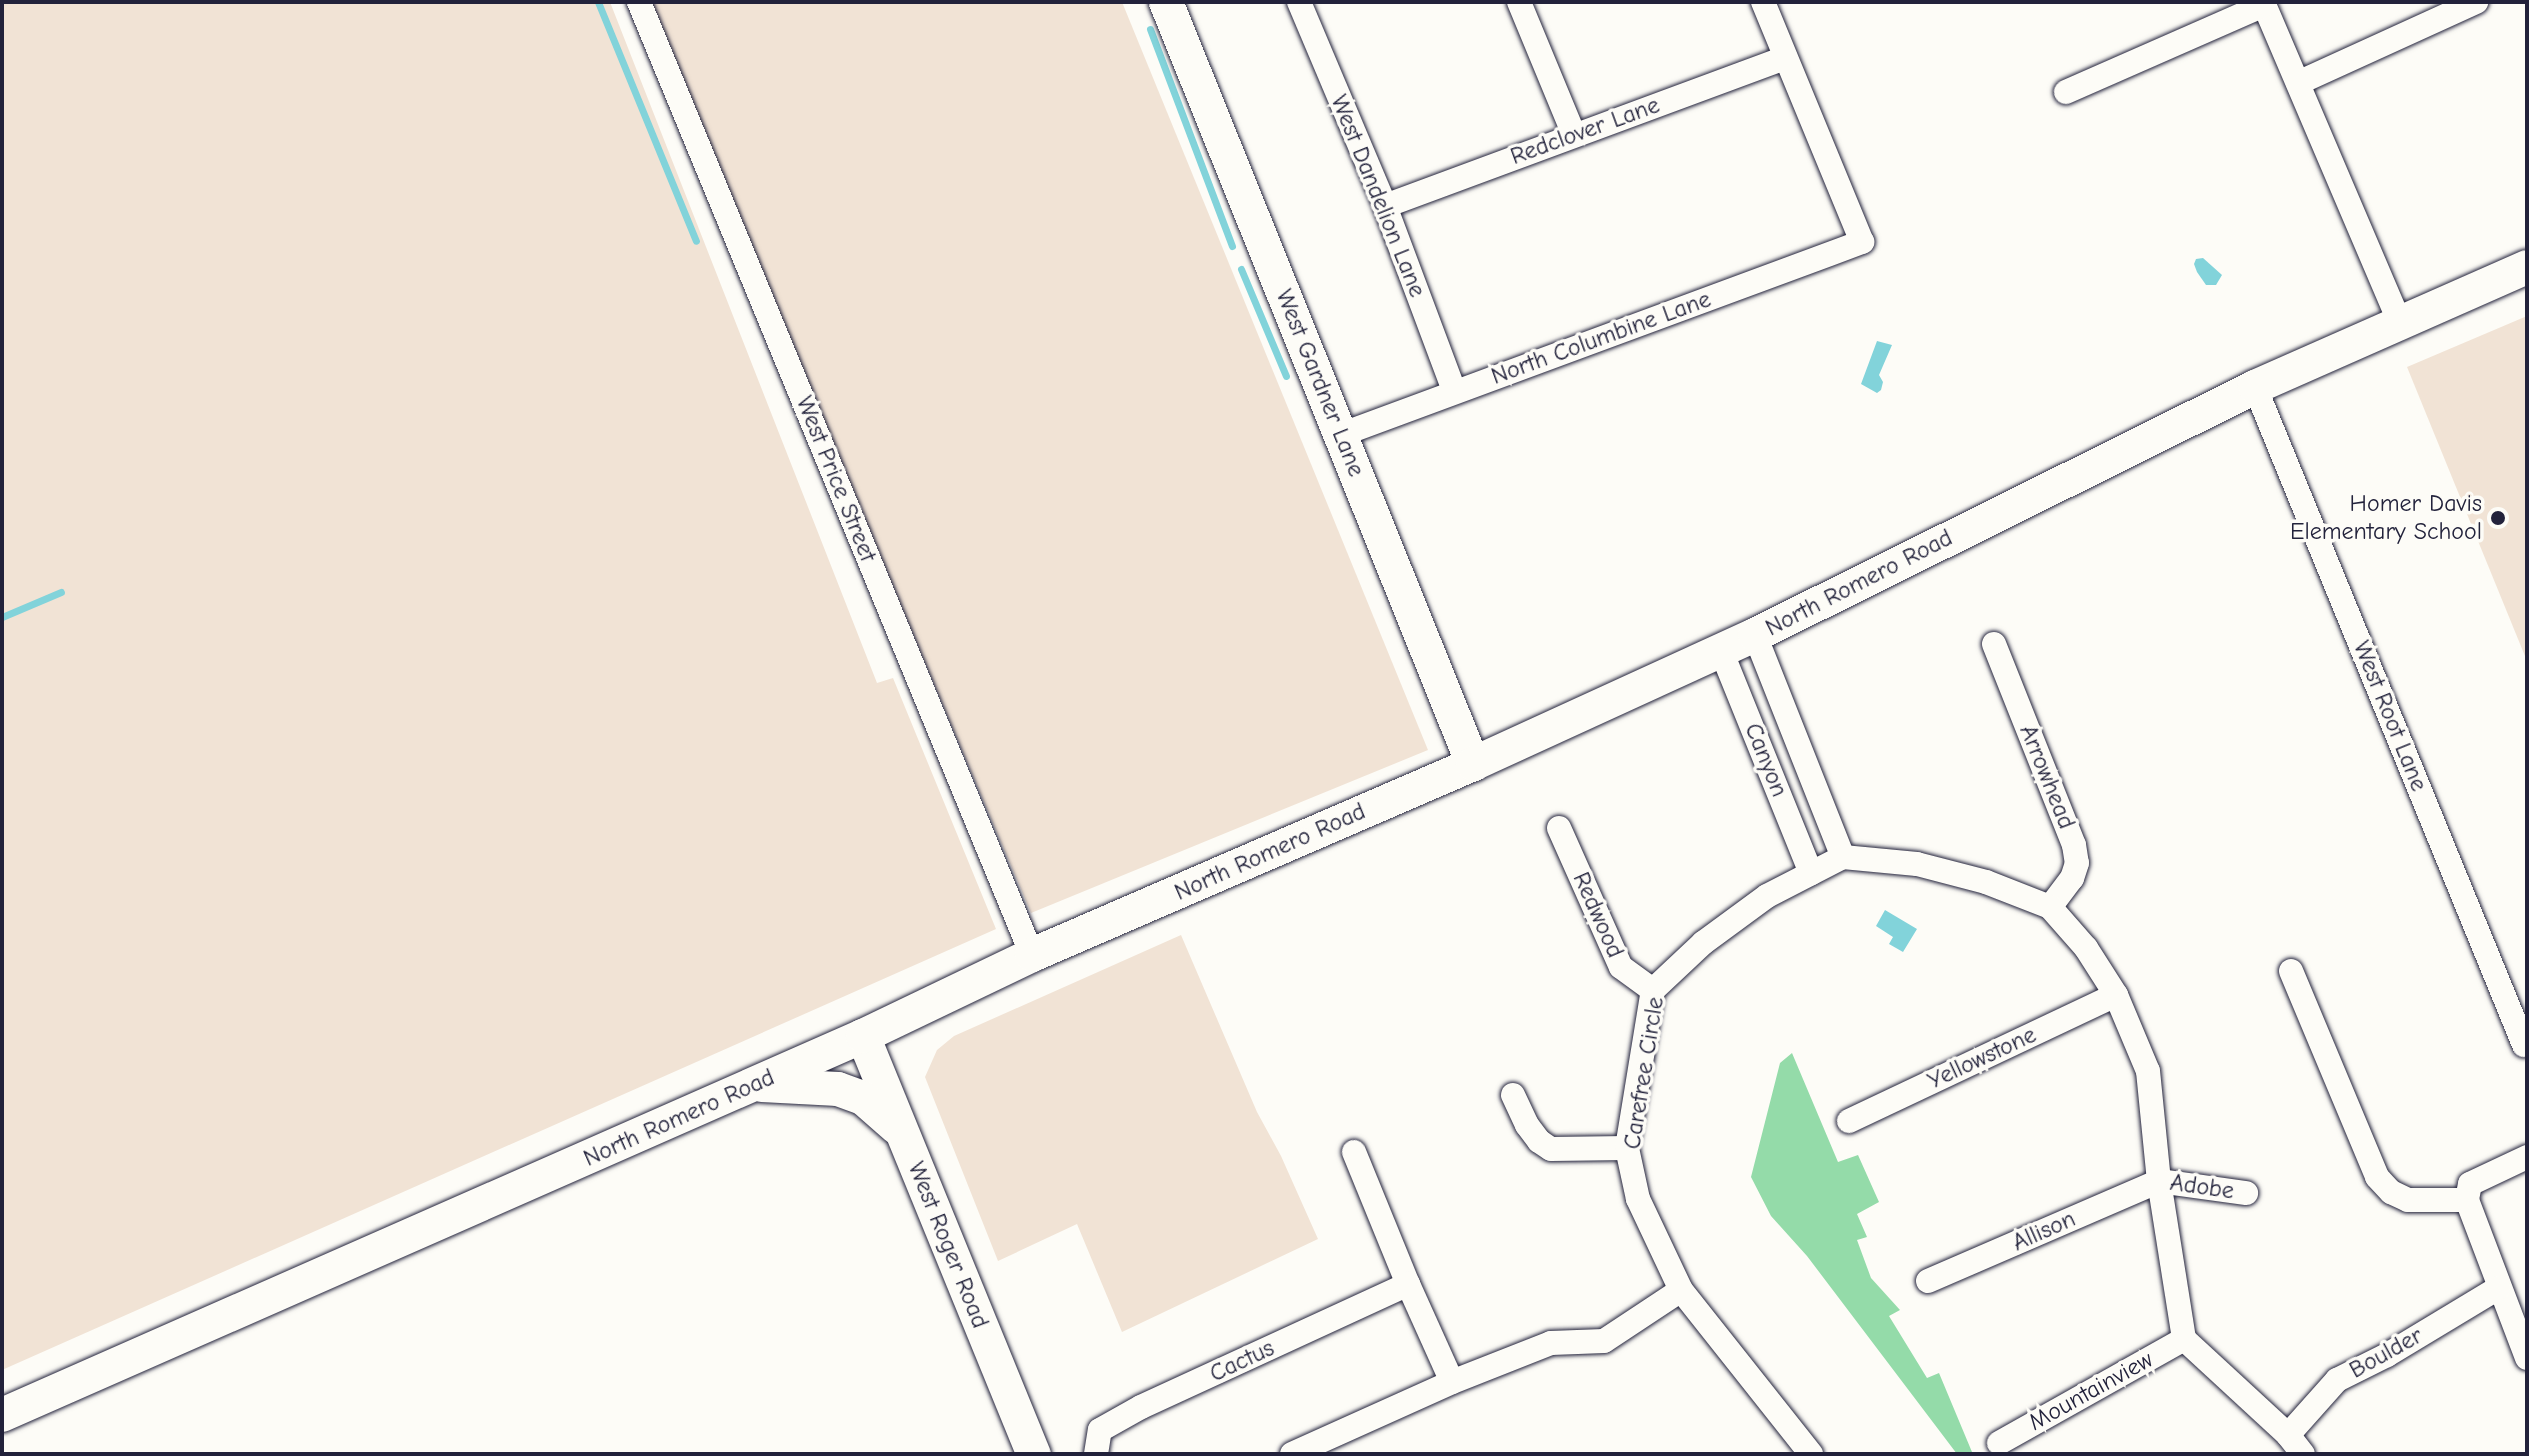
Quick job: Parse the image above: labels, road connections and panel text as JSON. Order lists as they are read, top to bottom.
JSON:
{
  "streets": {
    "street": [
      "Redclover Lane",
      "West Dandelion Lane",
      "North Columbine Lane",
      "West Gardner Lane",
      "West Price Street",
      "North Romero Road",
      "West Root Lane",
      "Canyon",
      "Arrowhead",
      "Redwood",
      "Yellowstone",
      "Carefree Circle",
      "Adobe",
      "Allison",
      "West Roger Road",
      "Boulder",
      "Cactus",
      "Mountainview"
    ]
  },
  "crossings": [
    ["Redclover Lane", "West Dandelion Lane"],
    ["Redclover Lane", "North Columbine Lane"],
    ["West Dandelion Lane", "North Columbine Lane"],
    ["North Columbine Lane", "West Gardner Lane"],
    ["West Gardner Lane", "North Romero Road"],
    ["West Price Street", "North Romero Road"],
    ["North Romero Road", "West Root Lane"],
    ["North Romero Road", "Canyon"],
    ["North Romero Road", "West Roger Road"],
    ["Canyon", "Carefree Circle"],
    ["Redwood", "Carefree Circle"],
    ["Adobe", "Allison"]
  ],
  "places": ["Homer Davis Elementary School"]
}
